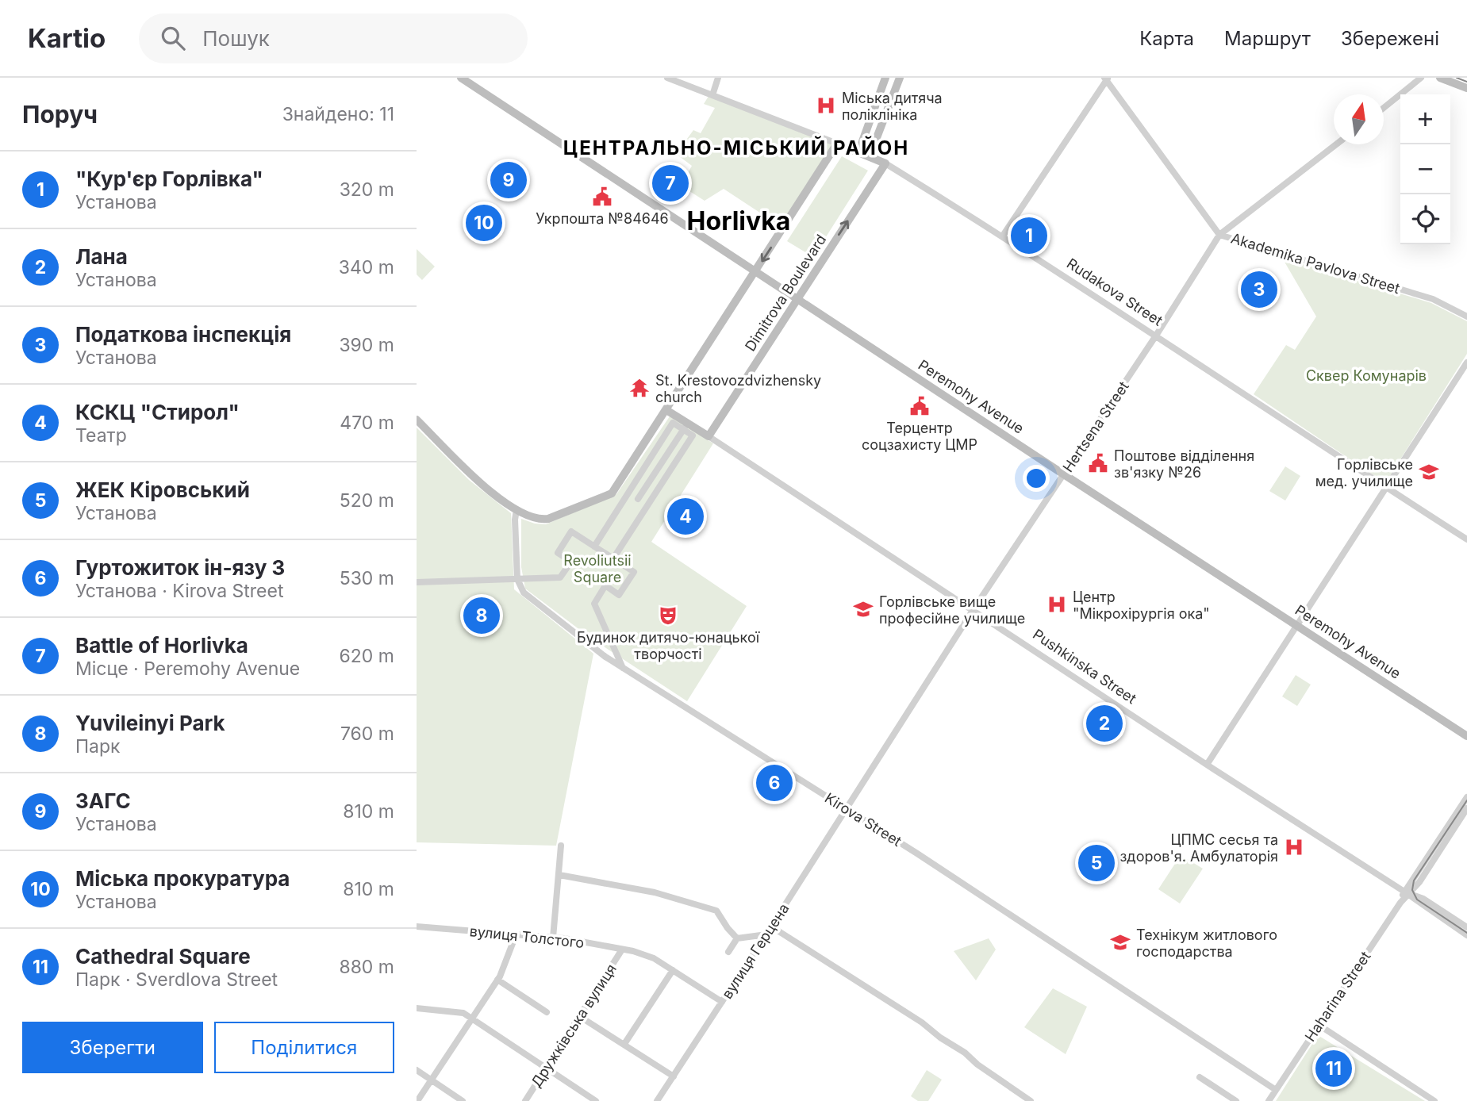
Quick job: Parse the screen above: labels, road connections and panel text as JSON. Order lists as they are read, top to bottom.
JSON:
{
  "streets": {
    "street": [
      "Akademika Pavlova Street",
      "Rudakova Street",
      "Dimitrova Boulevard",
      "Peremohy Avenue",
      "Hertsena Street",
      "Pushkinska Street",
      "Kirova Street",
      "вулиця Толстого",
      "вулиця Герцена",
      "Haharina Street",
      "Дружківська вулиця"
    ]
  },
  "crossings": [
    ["Akademika Pavlova Street", "Hertsena Street"],
    ["Rudakova Street", "Dimitrova Boulevard"],
    ["Rudakova Street", "Hertsena Street"],
    ["Dimitrova Boulevard", "Peremohy Avenue"],
    ["Dimitrova Boulevard", "Pushkinska Street"],
    ["Peremohy Avenue", "Hertsena Street"],
    ["Hertsena Street", "Pushkinska Street"],
    ["Hertsena Street", "Kirova Street"],
    ["Hertsena Street", "вулиця Герцена"],
    ["Pushkinska Street", "Haharina Street"],
    ["Kirova Street", "вулиця Герцена"],
    ["Kirova Street", "Haharina Street"],
    ["вулиця Толстого", "вулиця Герцена"],
    ["вулиця Толстого", "Дружківська вулиця"]
  ],
  "districts": ["ЦЕНТРАЛЬНО-МІСЬКИЙ РАЙОН", "Horlivka"],
  "parks": ["Сквер Комунарів", "Revoliutsii Square"],
  "places": {
    "hospital": ["Міська дитяча поліклініка", "Центр \"Мікрохірургія ока\"", "ЦПМС сесья та здоров'я. Амбулаторія"],
    "public building": ["Укрпошта №84646", "Терцентр соцзахисту ЦМР", "Поштове відділення зв'язку №26"],
    "temple": ["St. Krestovozdvizhensky church"],
    "school or university": ["Горлівське мед. училище", "Горлівське вище професійне училище", "Технікум житлового господарства"],
    "theatre": ["Будинок дитячо-юнацької творчості"]
  },
  "north": "top",
  "page": {
    "header": "Kartio",
    "search": "Пошук",
    "nav": ["Карта", "Маршрут", "Збережені"],
    "heading": ["Поруч", "Знайдено: 11"],
    "map_buttons": ["+", "−"],
    "list": [
      {
        "mark": "1",
        "name": "\"Кур'єр Горлівка\"",
        "note": "Установа",
        "value": "320 m"
      },
      {
        "mark": "2",
        "name": "Лана",
        "note": "Установа",
        "value": "340 m"
      },
      {
        "mark": "3",
        "name": "Податкова інспекція",
        "note": "Установа",
        "value": "390 m"
      },
      {
        "mark": "4",
        "name": "КСКЦ \"Стирол\"",
        "note": "Театр",
        "value": "470 m"
      },
      {
        "mark": "5",
        "name": "ЖЕК Кіровський",
        "note": "Установа",
        "value": "520 m"
      },
      {
        "mark": "6",
        "name": "Гуртожиток ін-язу 3",
        "note": "Установа · Kirova Street",
        "value": "530 m"
      },
      {
        "mark": "7",
        "name": "Battle of Horlivka",
        "note": "Місце · Peremohy Avenue",
        "value": "620 m"
      },
      {
        "mark": "8",
        "name": "Yuvileinyi Park",
        "note": "Парк",
        "value": "760 m"
      },
      {
        "mark": "9",
        "name": "ЗАГС",
        "note": "Установа",
        "value": "810 m"
      },
      {
        "mark": "10",
        "name": "Міська прокуратура",
        "note": "Установа",
        "value": "810 m"
      },
      {
        "mark": "11",
        "name": "Cathedral Square",
        "note": "Парк · Sverdlova Street",
        "value": "880 m"
      }
    ],
    "pins": [
      "9",
      "7",
      "10",
      "1",
      "3",
      "4",
      "8",
      "2",
      "6",
      "5",
      "11"
    ],
    "buttons": ["Зберегти", "Поділитися"]
  }
}
